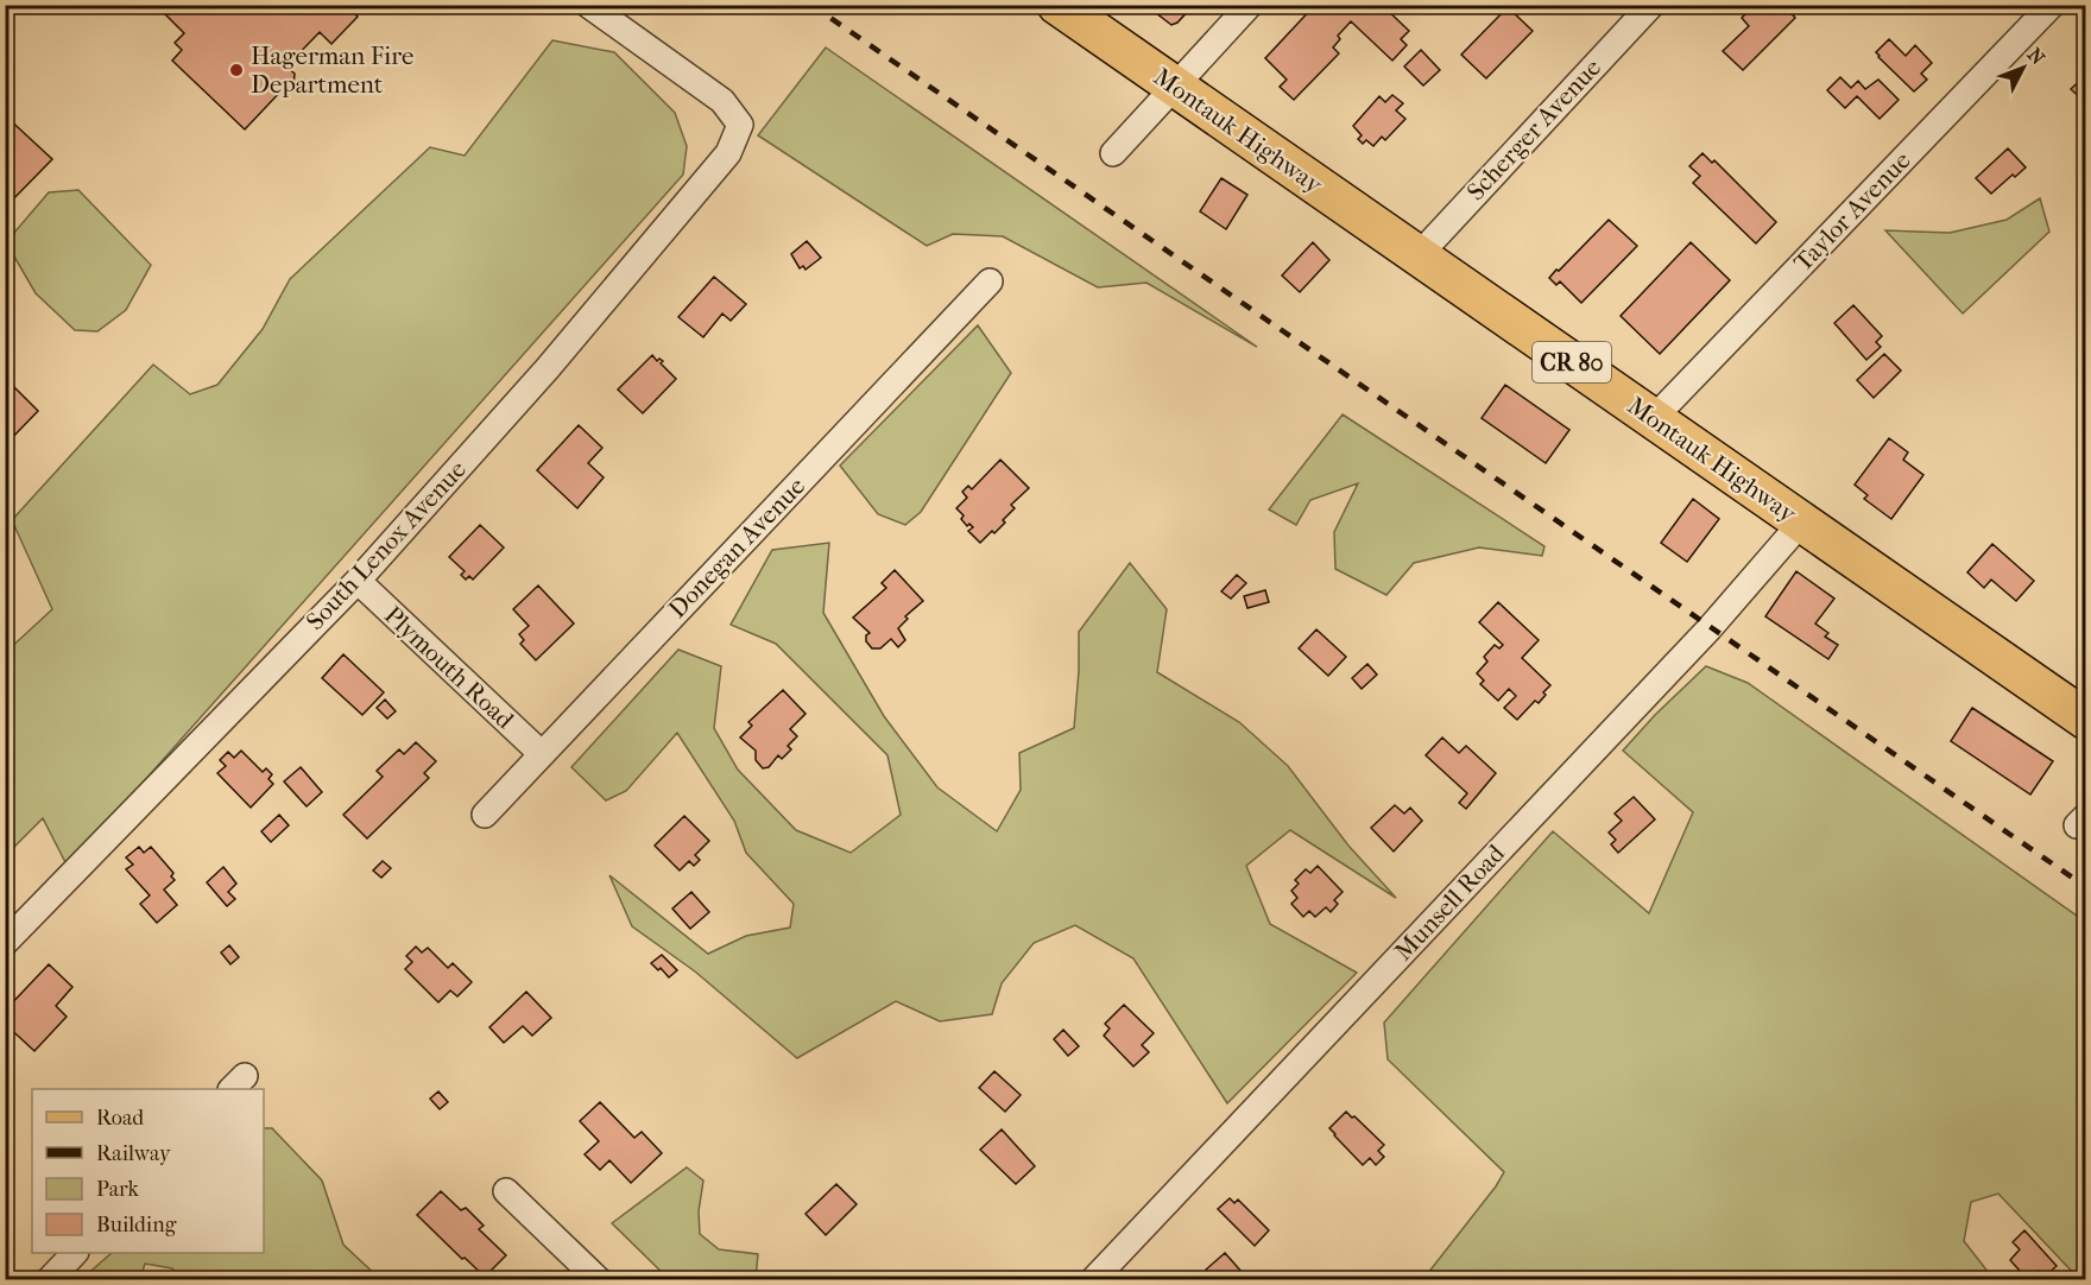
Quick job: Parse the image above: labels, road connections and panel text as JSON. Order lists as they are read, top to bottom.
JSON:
{
  "streets": {
    "main road": ["Montauk Highway", "CR 80"],
    "street": [
      "Scherger Avenue",
      "Taylor Avenue",
      "South Lenox Avenue",
      "Donegan Avenue",
      "Plymouth Road",
      "Munsell Road"
    ]
  },
  "crossings": [
    ["Scherger Avenue", "Montauk Highway"],
    ["Montauk Highway", "Taylor Avenue"],
    ["Montauk Highway", "Munsell Road"],
    ["South Lenox Avenue", "Plymouth Road"],
    ["Donegan Avenue", "Plymouth Road"]
  ],
  "places": ["Hagerman Fire Department"],
  "legend": [
    "Road",
    "Railway",
    "Park",
    "Building"
  ],
  "north": "top right"
}
